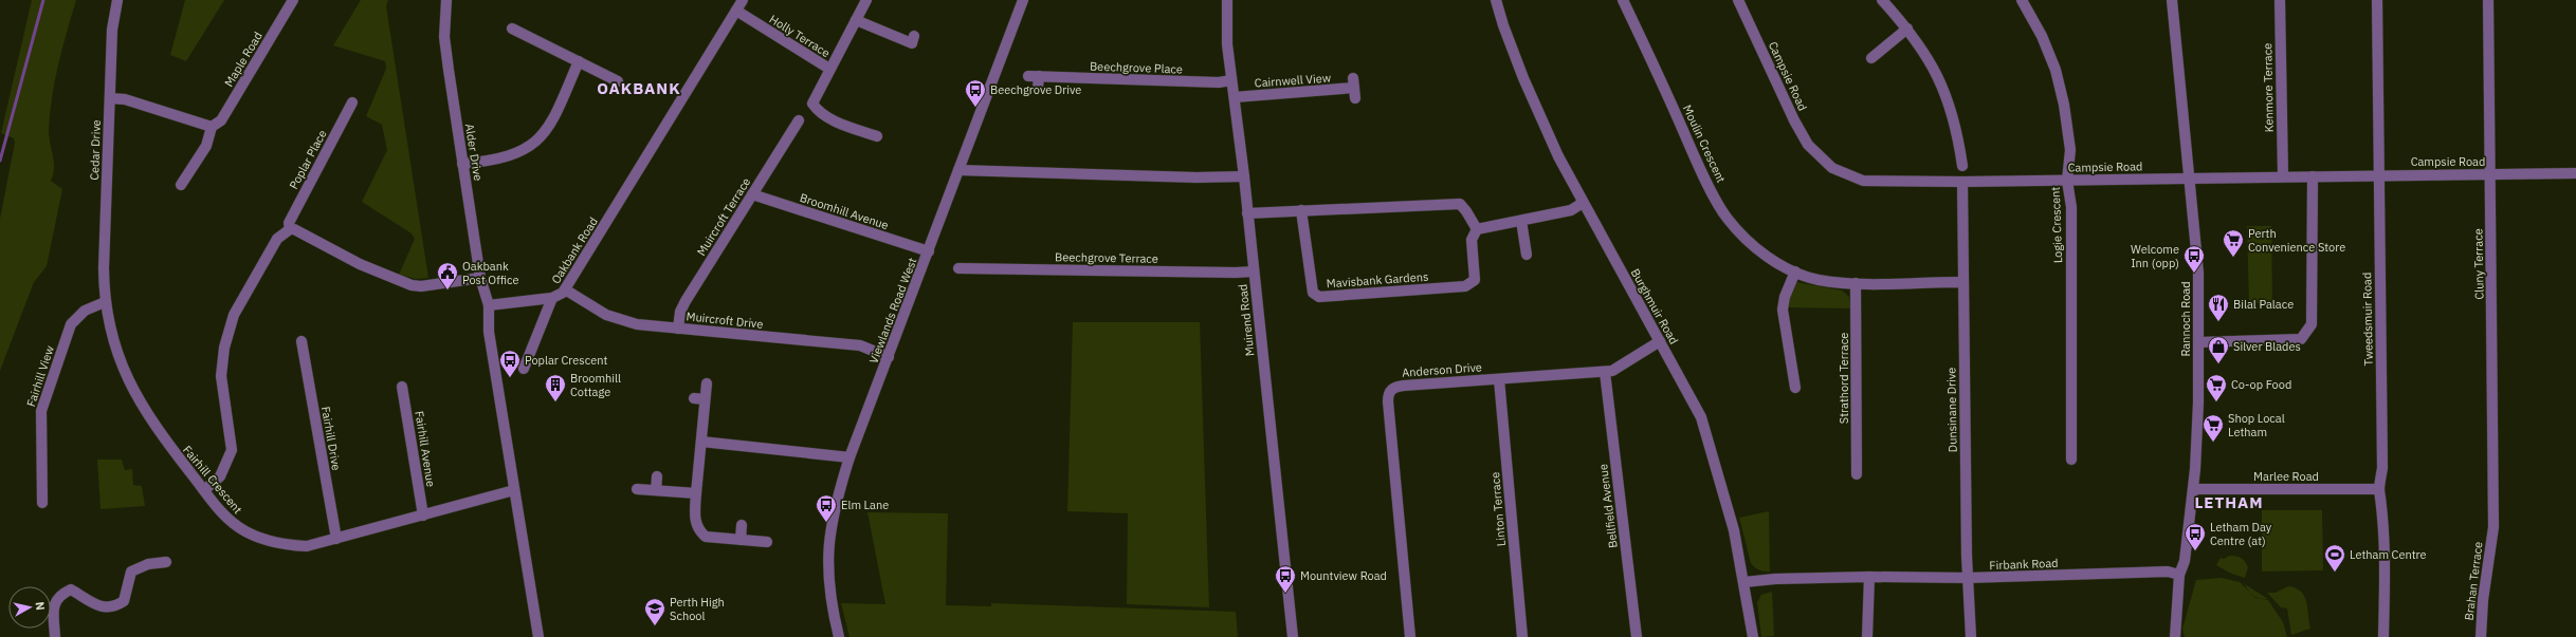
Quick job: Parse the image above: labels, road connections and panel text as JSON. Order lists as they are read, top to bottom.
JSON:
{
  "streets": {
    "street": [
      "Holly Terrace",
      "Maple Road",
      "Beechgrove Place",
      "Campsie Road",
      "Cairnwell View",
      "Kenmore Terrace",
      "Moulin Crescent",
      "Cedar Drive",
      "Alder Drive",
      "Poplar Place",
      "Broomhill Avenue",
      "Muircroft Terrace",
      "Logie Crescent",
      "Oakbank Road",
      "Beechgrove Terrace",
      "Cluny Terrace",
      "Mavisbank Gardens",
      "Burghmuir Road",
      "Viewlands Road West",
      "Rannoch Road",
      "Tweedsmuir Road",
      "Muircroft Drive",
      "Muirend Road",
      "Anderson Drive",
      "Fairhill View",
      "Strathord Terrace",
      "Dunsinane Drive",
      "Fairhill Drive",
      "Fairhill Avenue",
      "Marlee Road",
      "Fairhill Crescent",
      "Bellfield Avenue",
      "Linton Terrace",
      "Firbank Road",
      "Brahan Terrace"
    ]
  },
  "crossings": [
    ["Holly Terrace", "Oakbank Road"],
    ["Beechgrove Place", "Muirend Road"],
    ["Campsie Road", "Kenmore Terrace"],
    ["Campsie Road", "Logie Crescent"],
    ["Campsie Road", "Cluny Terrace"],
    ["Campsie Road", "Rannoch Road"],
    ["Campsie Road", "Tweedsmuir Road"],
    ["Campsie Road", "Dunsinane Drive"],
    ["Cairnwell View", "Muirend Road"],
    ["Moulin Crescent", "Strathord Terrace"],
    ["Moulin Crescent", "Dunsinane Drive"],
    ["Cedar Drive", "Fairhill View"],
    ["Cedar Drive", "Fairhill Crescent"],
    ["Alder Drive", "Oakbank Road"],
    ["Broomhill Avenue", "Muircroft Terrace"],
    ["Broomhill Avenue", "Viewlands Road West"],
    ["Muircroft Terrace", "Muircroft Drive"],
    ["Oakbank Road", "Muircroft Drive"],
    ["Beechgrove Terrace", "Muirend Road"],
    ["Cluny Terrace", "Brahan Terrace"],
    ["Burghmuir Road", "Anderson Drive"],
    ["Burghmuir Road", "Firbank Road"],
    ["Viewlands Road West", "Muircroft Drive"],
    ["Rannoch Road", "Marlee Road"],
    ["Rannoch Road", "Firbank Road"],
    ["Tweedsmuir Road", "Marlee Road"],
    ["Anderson Drive", "Bellfield Avenue"],
    ["Anderson Drive", "Linton Terrace"],
    ["Fairhill View", "Fairhill Crescent"],
    ["Dunsinane Drive", "Firbank Road"],
    ["Fairhill Drive", "Fairhill Crescent"],
    ["Fairhill Avenue", "Fairhill Crescent"]
  ],
  "districts": ["OAKBANK", "LETHAM"],
  "places": {
    "bus stop": [
      "Beechgrove Drive",
      "Welcome Inn (opp)",
      "Poplar Crescent",
      "Elm Lane",
      "Letham Day Centre (at)",
      "Mountview Road"
    ],
    "supermarket": ["Perth Convenience Store", "Co-op Food", "Shop Local Letham"],
    "public building": ["Oakbank Post Office"],
    "restaurant": ["Bilal Palace"],
    "shop": ["Silver Blades"],
    "building": ["Broomhill Cottage"],
    "sports": ["Letham Centre"],
    "school or university": ["Perth High School"]
  },
  "north": "right"
}
